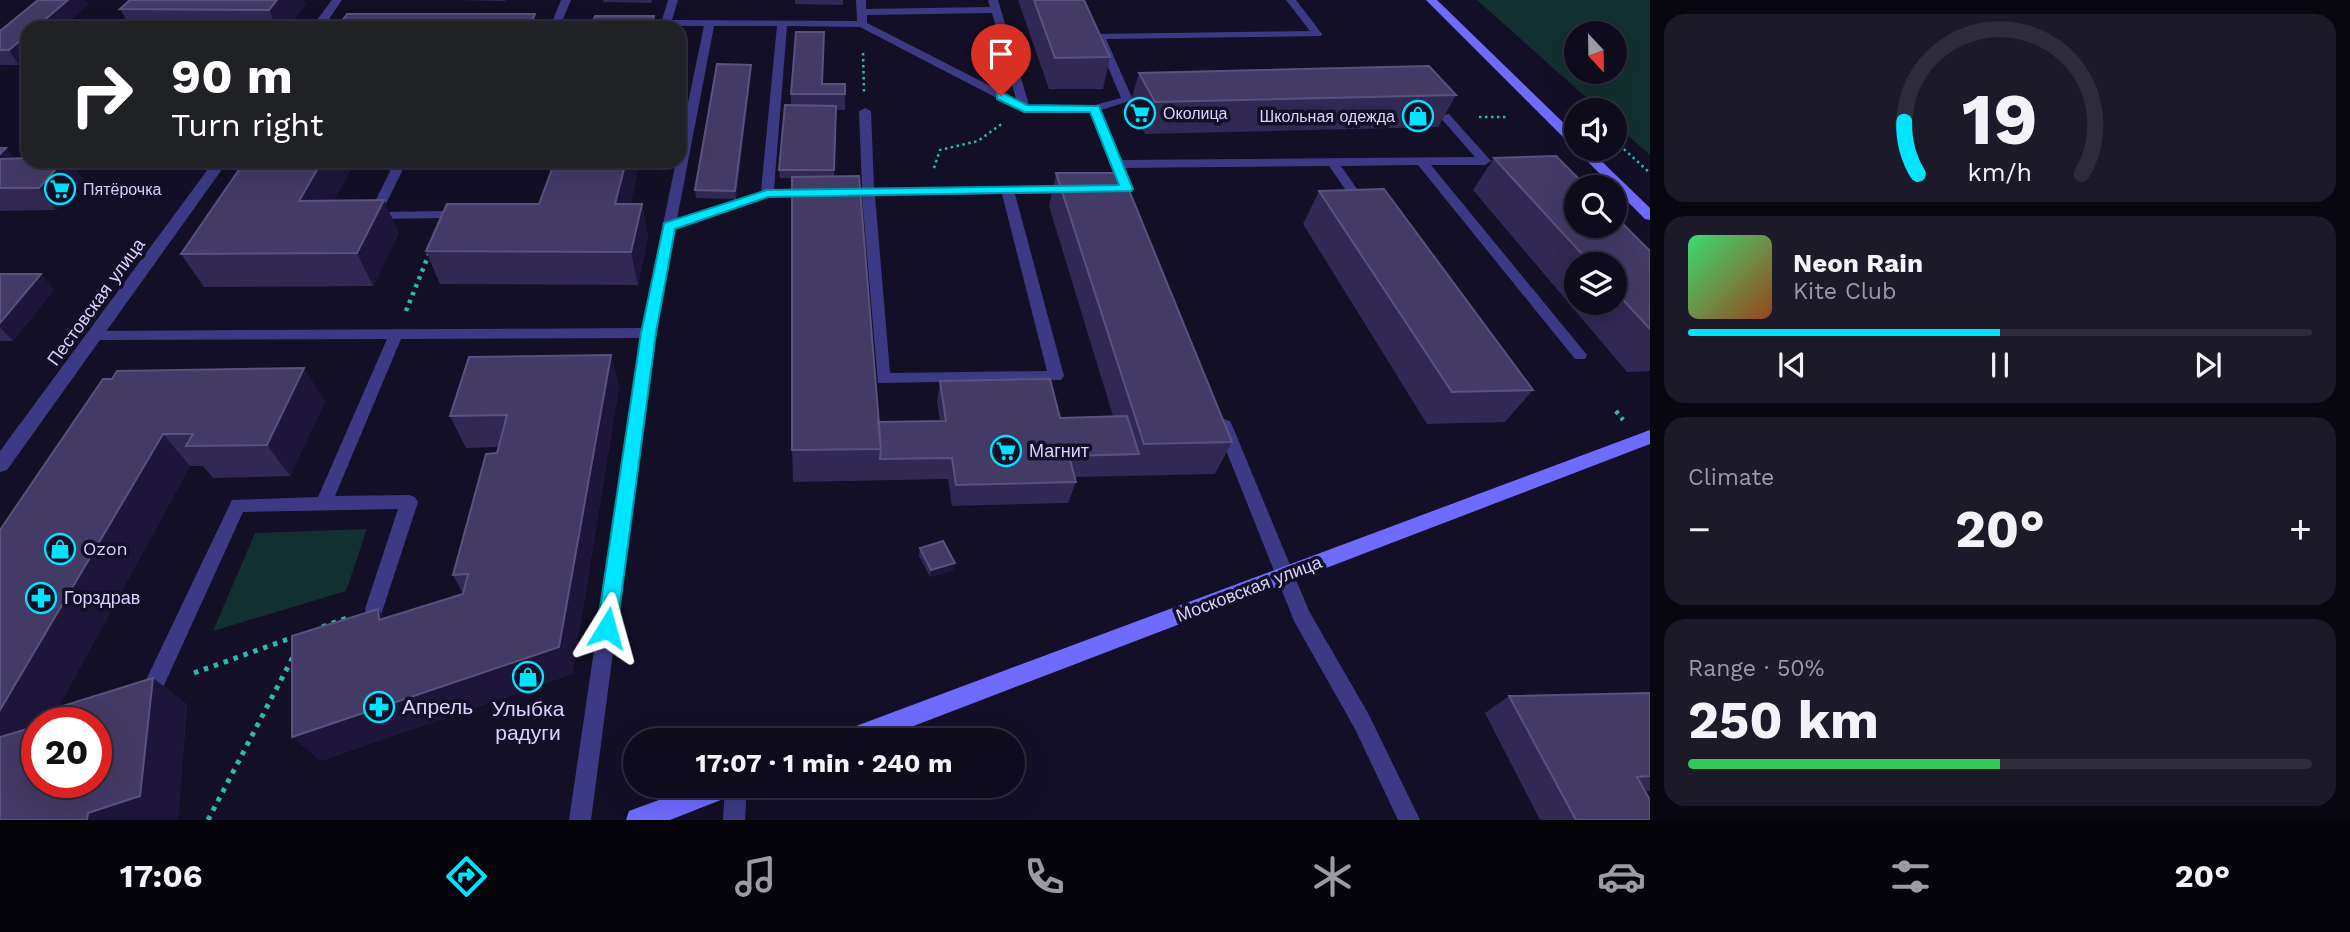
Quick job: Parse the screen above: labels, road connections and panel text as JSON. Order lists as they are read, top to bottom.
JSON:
{
  "streets": {
    "main road": ["Московская улица"],
    "street": ["Пестовская улица"]
  },
  "places": {
    "supermarket": ["Околица", "Пятёрочка", "Магнит"],
    "shop": ["Школьная одежда", "Ozon", "Улыбка радуги"],
    "pharmacy": ["Горздрав", "Апрель"]
  },
  "north": "bottom",
  "page": {
    "turn": ["90 m", "Turn right"],
    "song": ["Neon Rain", "Kite Club"],
    "tile": [
      "Climate",
      ["Range · 50%", "250 km"]
    ],
    "heat": ["−", "20°", "+"],
    "limit": "20",
    "trip": "17:07 · 1 min · 240 m",
    "tabs": ["17:06", "20°"],
    "gauge": ["19", "km/h"]
  }
}
